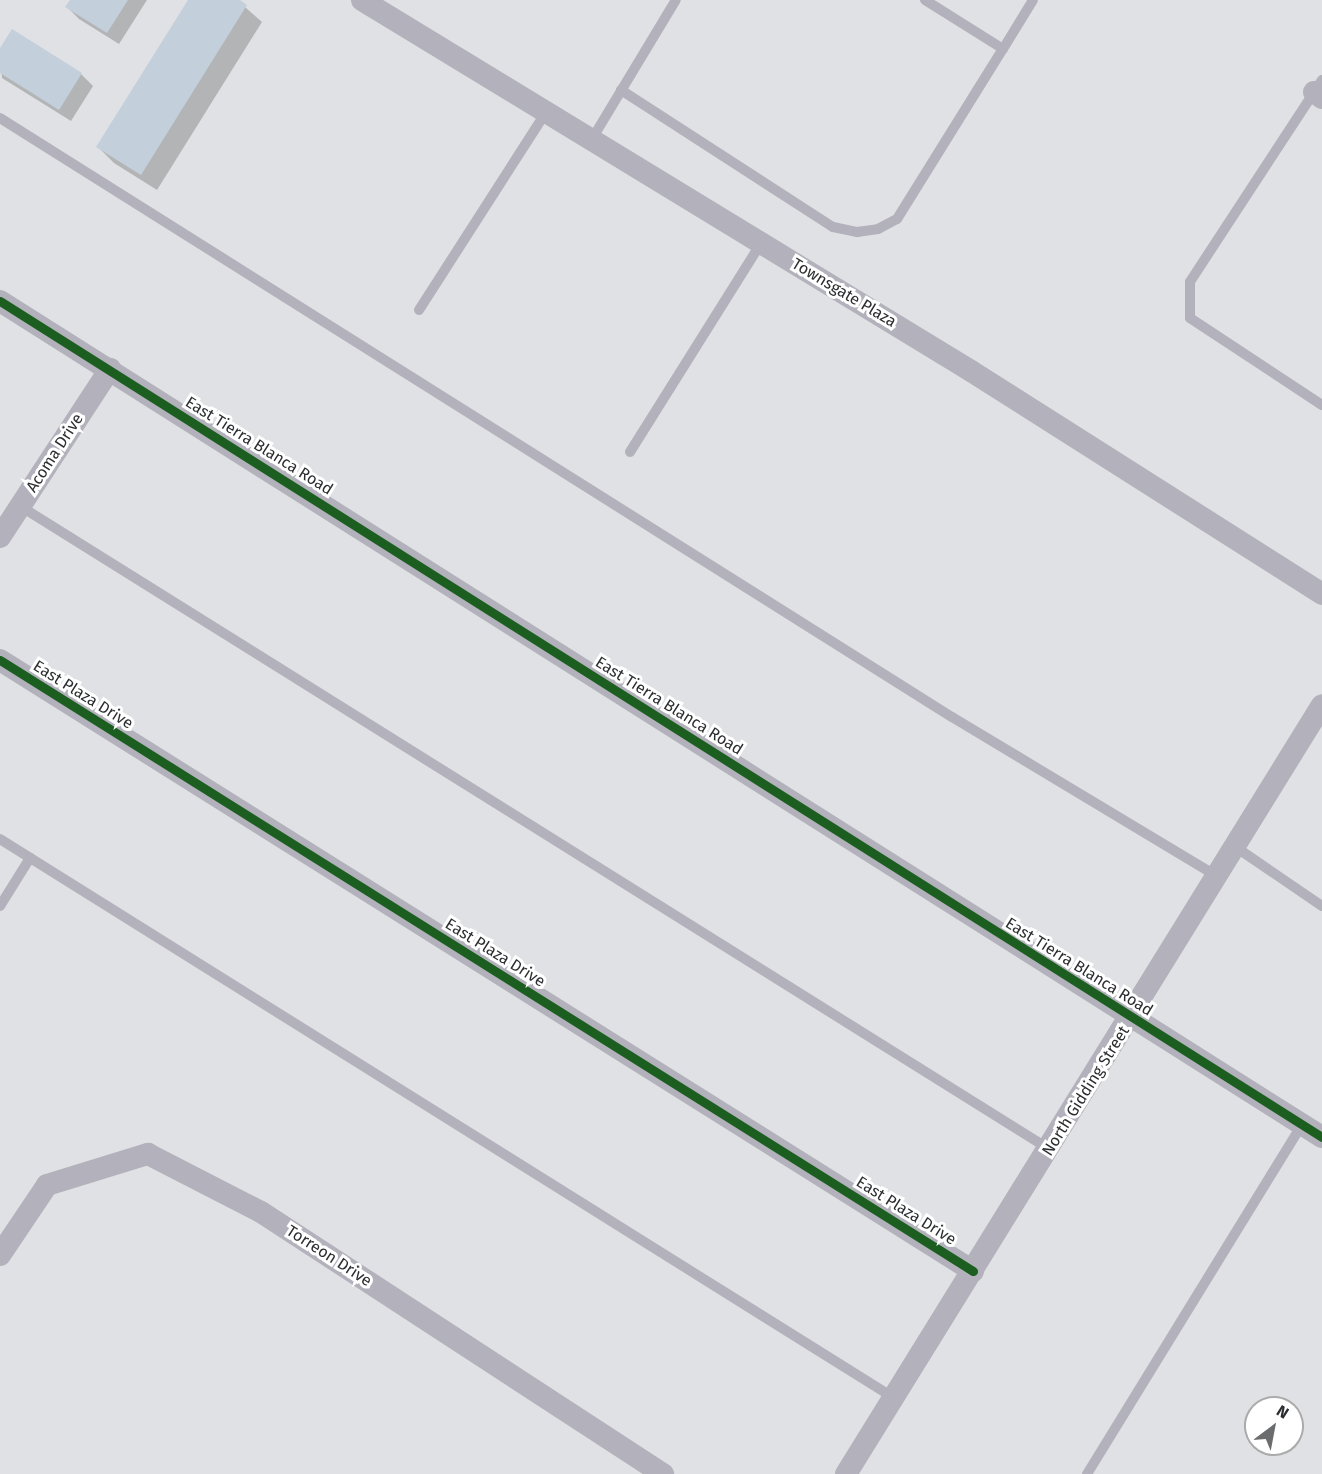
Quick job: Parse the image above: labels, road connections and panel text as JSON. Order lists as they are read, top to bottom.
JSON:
{
  "streets": {
    "street": [
      "Townsgate Plaza",
      "East Tierra Blanca Road",
      "Acoma Drive",
      "East Plaza Drive",
      "North Gidding Street",
      "Torreon Drive"
    ]
  },
  "crossings": [
    ["East Tierra Blanca Road", "Acoma Drive"],
    ["East Tierra Blanca Road", "North Gidding Street"],
    ["East Plaza Drive", "North Gidding Street"]
  ],
  "north": "top right"
}
